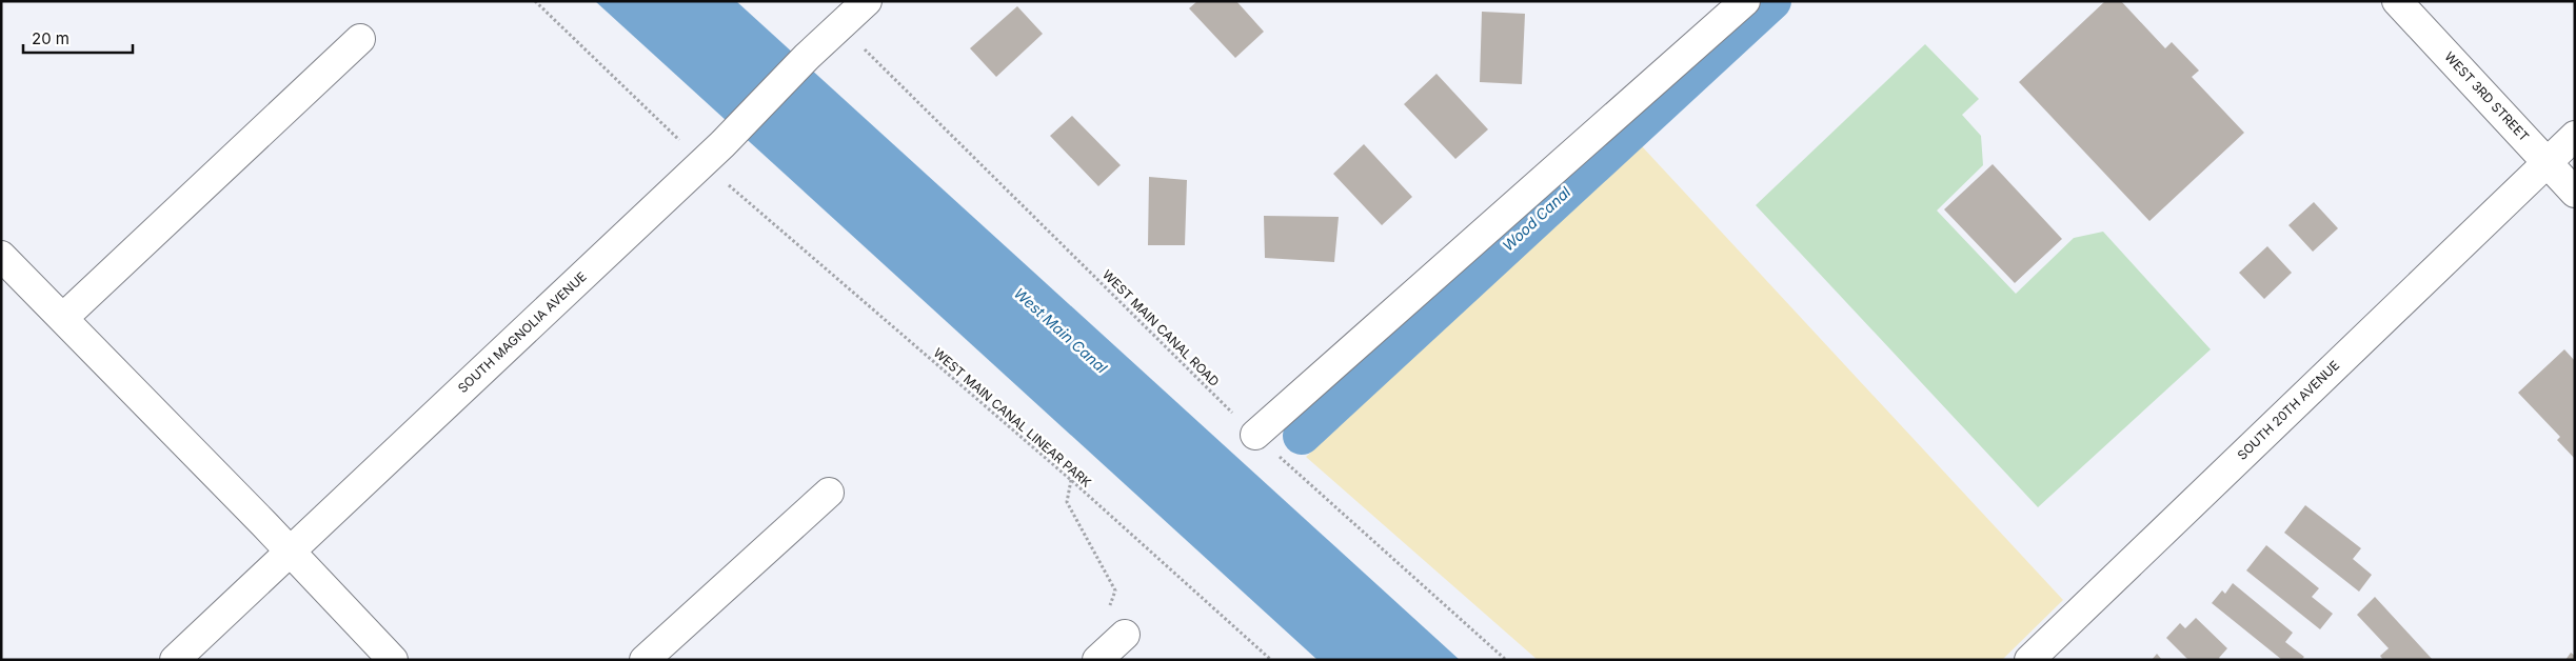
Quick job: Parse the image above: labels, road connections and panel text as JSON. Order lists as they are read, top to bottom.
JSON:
{
  "streets": {
    "street": ["WEST 3RD STREET", "SOUTH MAGNOLIA AVENUE", "SOUTH 20TH AVENUE"],
    "path": ["WEST MAIN CANAL ROAD", "WEST MAIN CANAL LINEAR PARK"]
  },
  "crossings": [
    ["WEST 3RD STREET", "SOUTH 20TH AVENUE"],
    ["WEST MAIN CANAL ROAD", "SOUTH MAGNOLIA AVENUE"]
  ],
  "water": ["Wood Canal", "West Main Canal"],
  "scale_bar": "20 m"
}
